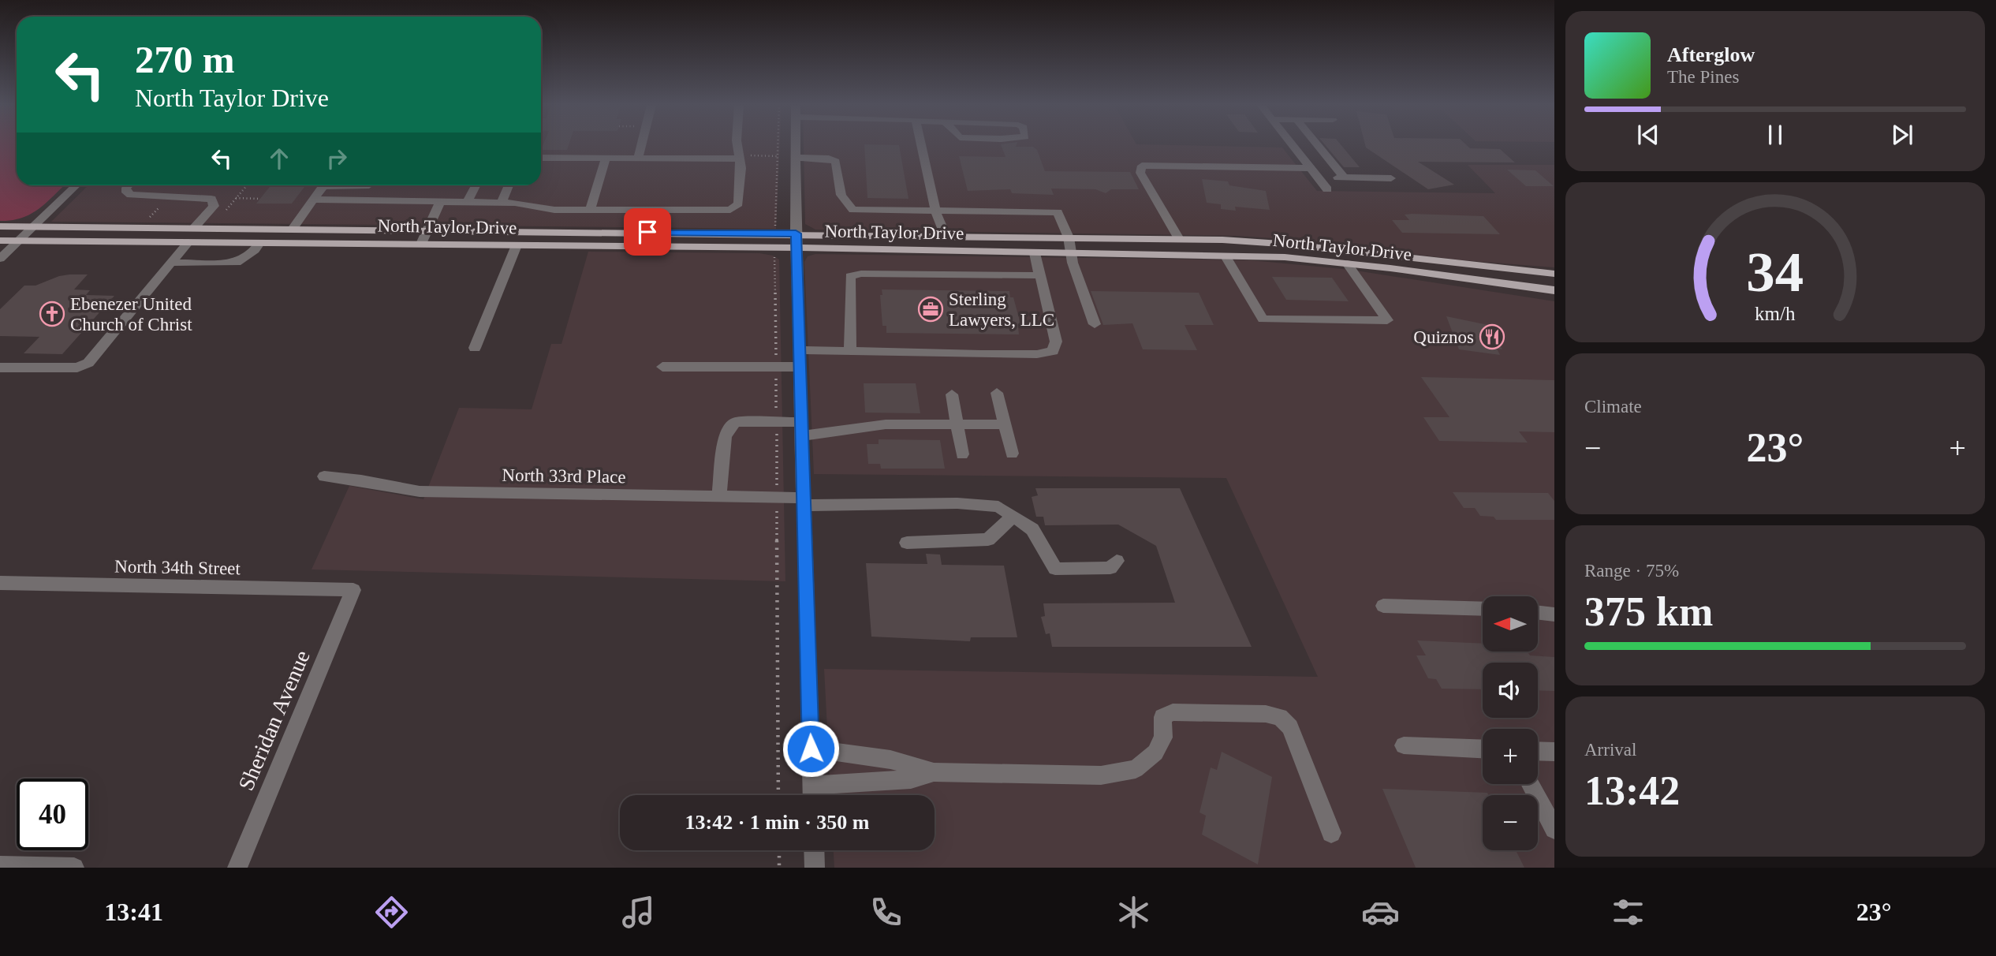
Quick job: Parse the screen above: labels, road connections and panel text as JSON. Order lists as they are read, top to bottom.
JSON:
{
  "streets": {
    "main road": ["North Taylor Drive"],
    "street": ["North 33rd Place", "North 34th Street", "Sheridan Avenue"]
  },
  "crossings": [
    ["North 34th Street", "Sheridan Avenue"]
  ],
  "places": {
    "office": ["Sterling Lawyers, LLC"],
    "church": ["Ebenezer United Church of Christ"],
    "restaurant": ["Quiznos"]
  },
  "north": "left",
  "page": {
    "turn": ["270 m", "North Taylor Drive"],
    "song": ["Afterglow", "The Pines"],
    "tile": [
      "Climate",
      ["Range · 75%", "375 km"],
      ["Arrival", "13:42"]
    ],
    "heat": ["−", "23°", "+"],
    "map_buttons": ["+", "−"],
    "limit": "40",
    "trip": "13:42 · 1 min · 350 m",
    "tabs": ["13:41", "23°"],
    "gauge": ["34", "km/h"]
  }
}
